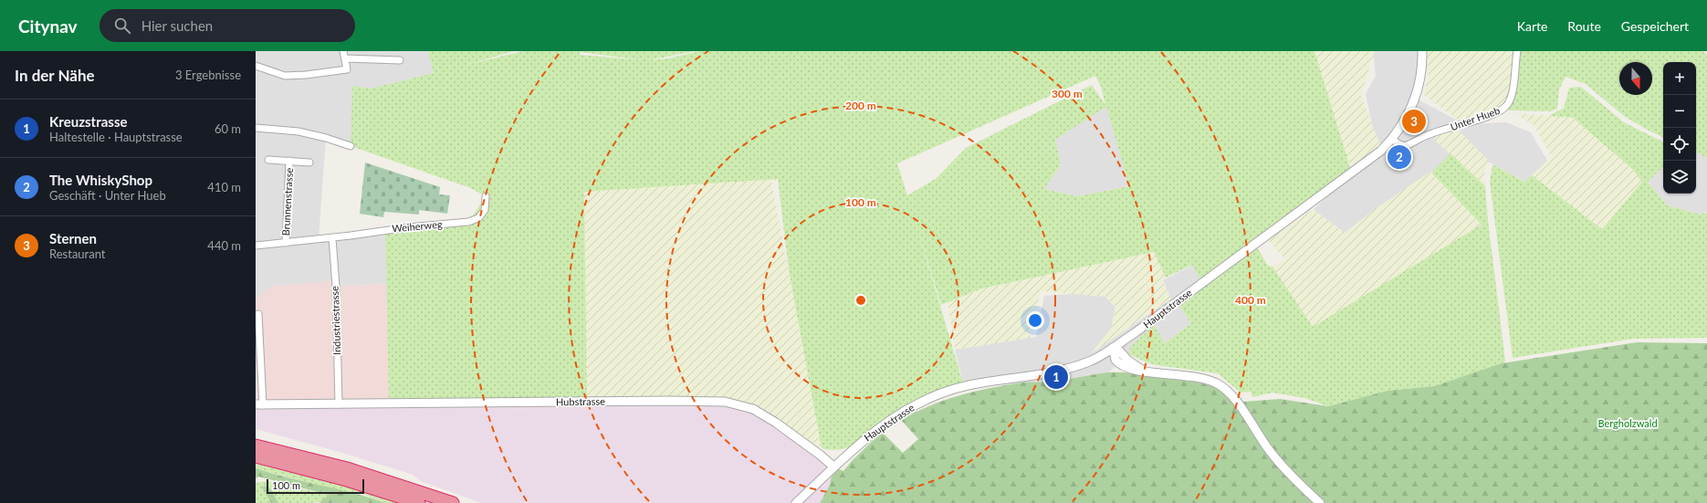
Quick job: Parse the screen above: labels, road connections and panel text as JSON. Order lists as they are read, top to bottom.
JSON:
{
  "streets": {
    "street": [
      "Unter Hueb",
      "Brunnenstrasse",
      "Weiherweg",
      "Hauptstrasse",
      "Industriestrasse",
      "Hubstrasse"
    ]
  },
  "crossings": [
    ["Unter Hueb", "Hauptstrasse"],
    ["Brunnenstrasse", "Weiherweg"],
    ["Weiherweg", "Industriestrasse"],
    ["Hauptstrasse", "Hubstrasse"],
    ["Industriestrasse", "Hubstrasse"]
  ],
  "parks": ["Bergholzwald"],
  "scale_bar": "100 m",
  "north": "bottom",
  "page": {
    "header": "Citynav",
    "search": "Hier suchen",
    "nav": ["Karte", "Route", "Gespeichert"],
    "heading": ["In der Nähe", "3 Ergebnisse"],
    "map_buttons": ["+", "−"],
    "list": [
      {
        "mark": "1",
        "name": "Kreuzstrasse",
        "note": "Haltestelle · Hauptstrasse",
        "value": "60 m"
      },
      {
        "mark": "2",
        "name": "The WhiskyShop",
        "note": "Geschäft · Unter Hueb",
        "value": "410 m"
      },
      {
        "mark": "3",
        "name": "Sternen",
        "note": "Restaurant",
        "value": "440 m"
      }
    ],
    "pins": ["3", "2", "1"],
    "scale": "100 m"
  },
  "rings": [
    "300 m",
    "200 m",
    "100 m",
    "400 m"
  ]
}
